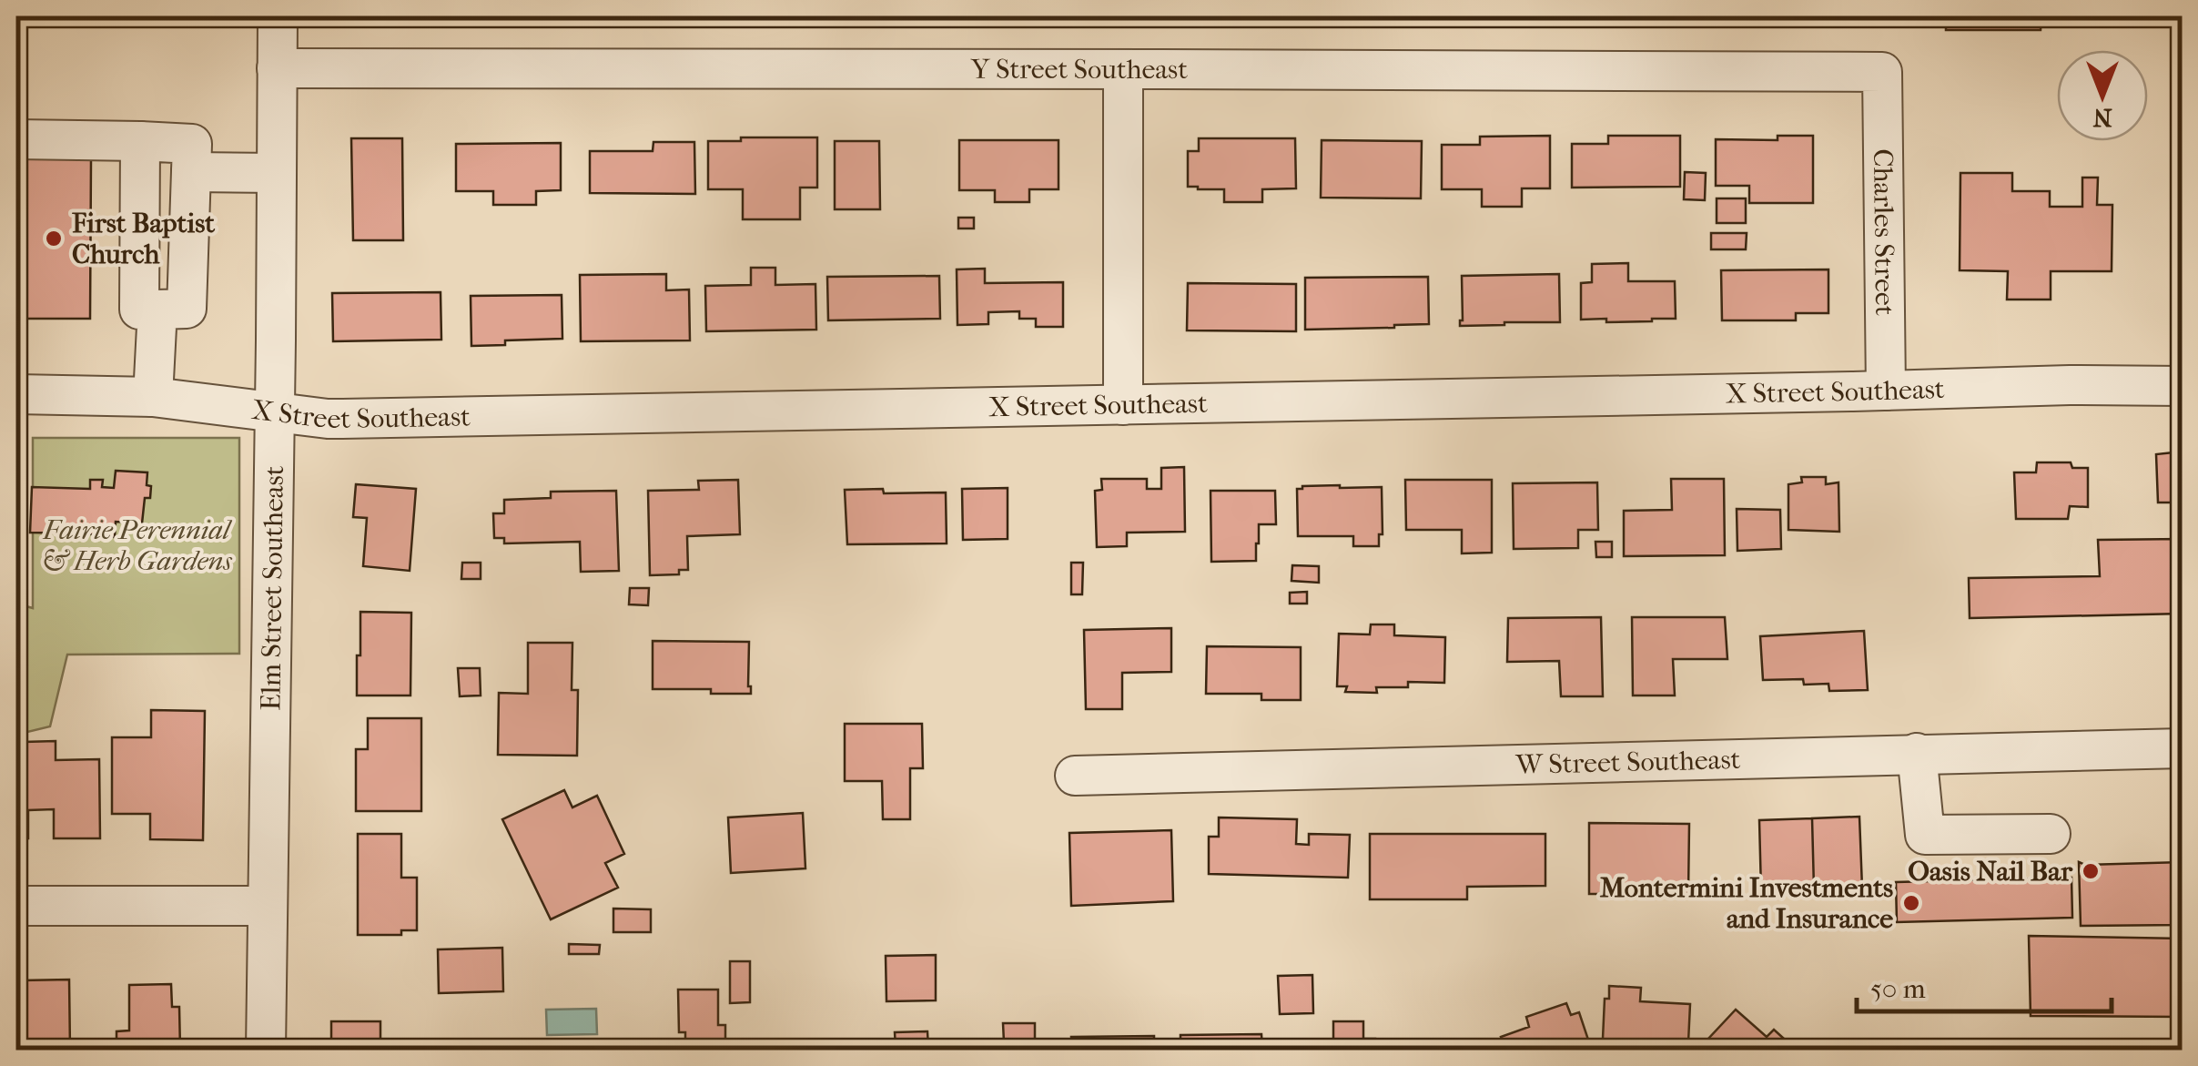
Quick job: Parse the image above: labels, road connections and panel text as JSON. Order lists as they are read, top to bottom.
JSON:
{
  "streets": {
    "street": [
      "Y Street Southeast",
      "Charles Street",
      "X Street Southeast",
      "Elm Street Southeast",
      "W Street Southeast"
    ]
  },
  "crossings": [
    ["Y Street Southeast", "Charles Street"],
    ["Y Street Southeast", "Elm Street Southeast"],
    ["Charles Street", "X Street Southeast"],
    ["X Street Southeast", "Elm Street Southeast"]
  ],
  "parks": ["Fairie Perennial & Herb Gardens"],
  "places": ["First Baptist Church", "Oasis Nail Bar", "Montermini Investments and Insurance"],
  "scale_bar": "50 m",
  "north": "bottom"
}
